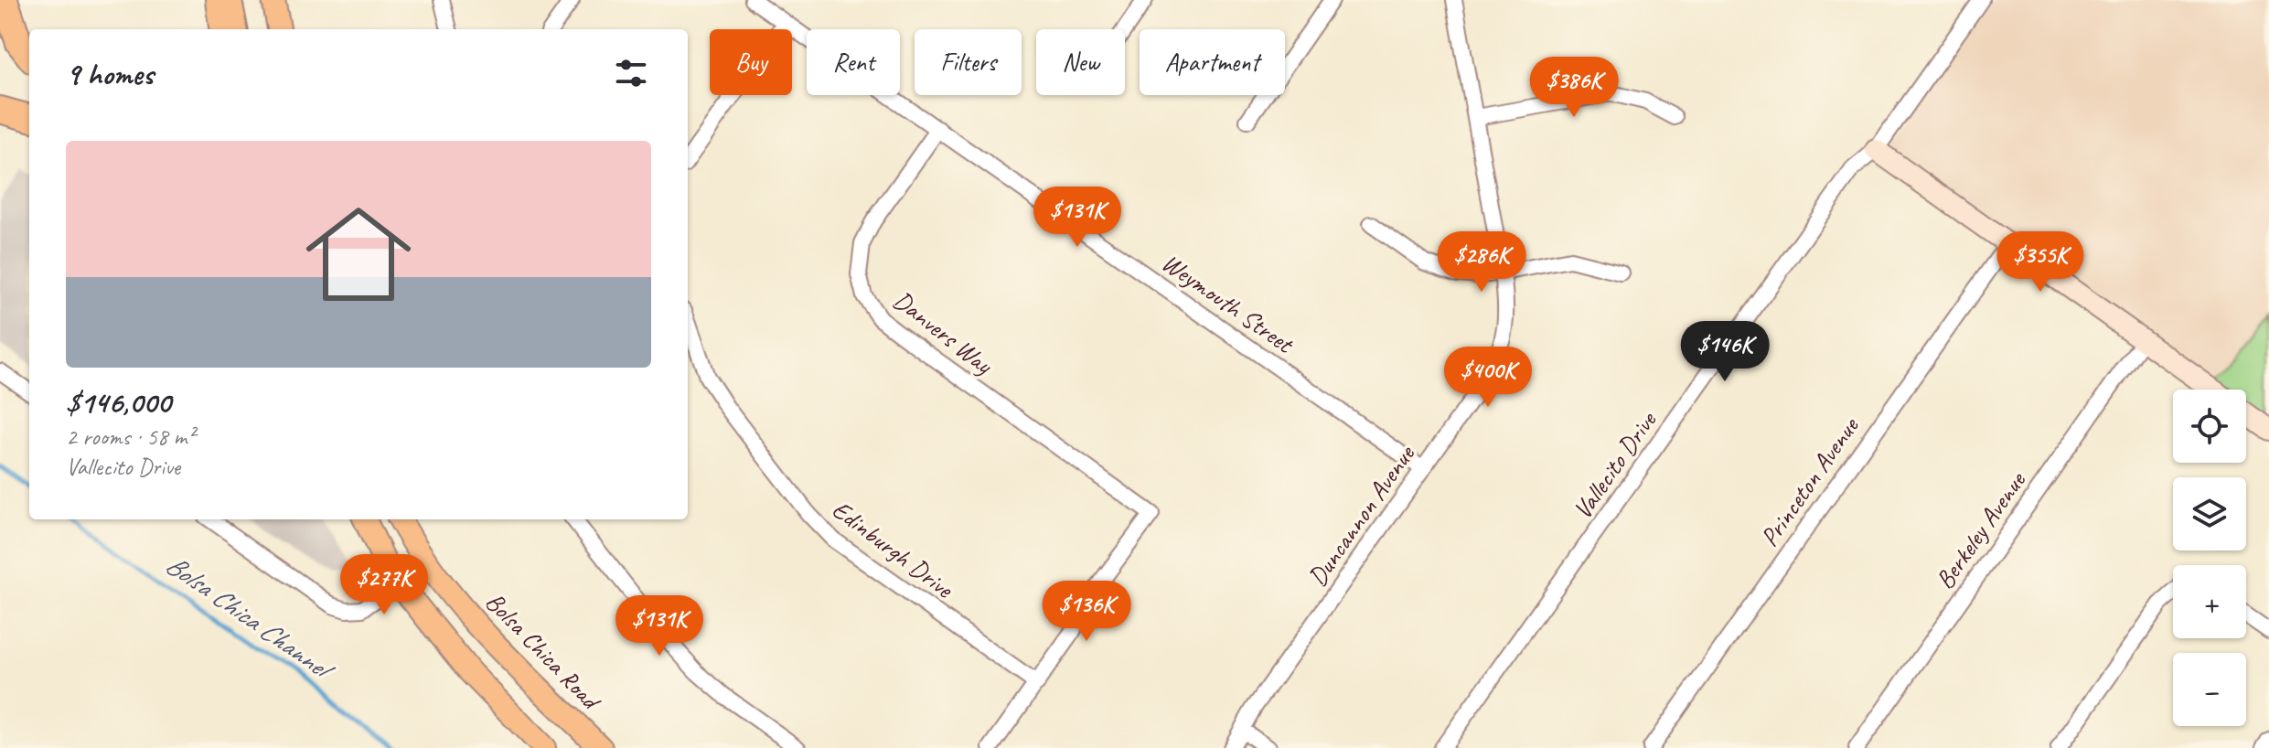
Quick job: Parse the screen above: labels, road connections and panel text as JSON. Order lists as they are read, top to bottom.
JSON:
{
  "streets": {
    "main road": ["Bolsa Chica Road"],
    "street": [
      "Weymouth Street",
      "Danvers Way",
      "Vallecito Drive",
      "Princeton Avenue",
      "Duncannon Avenue",
      "Berkeley Avenue",
      "Edinburgh Drive"
    ]
  },
  "crossings": [
    ["Weymouth Street", "Danvers Way"],
    ["Weymouth Street", "Duncannon Avenue"],
    ["Danvers Way", "Edinburgh Drive"]
  ],
  "water": ["Bolsa Chica Channel"],
  "page": {
    "chip": [
      "Buy",
      "Rent",
      "Filters",
      "New",
      "Apartment"
    ],
    "heading": "9 homes",
    "price": [
      "$386K",
      "$131K",
      "$286K",
      "$355K",
      "$146K",
      "$400K",
      "$277K",
      "$136K",
      "$131K"
    ],
    "list": [
      {
        "name": "$146,000",
        "note": "2 rooms · 58 m² · Vallecito Drive"
      }
    ],
    "map_buttons": ["+", "−"]
  }
}
